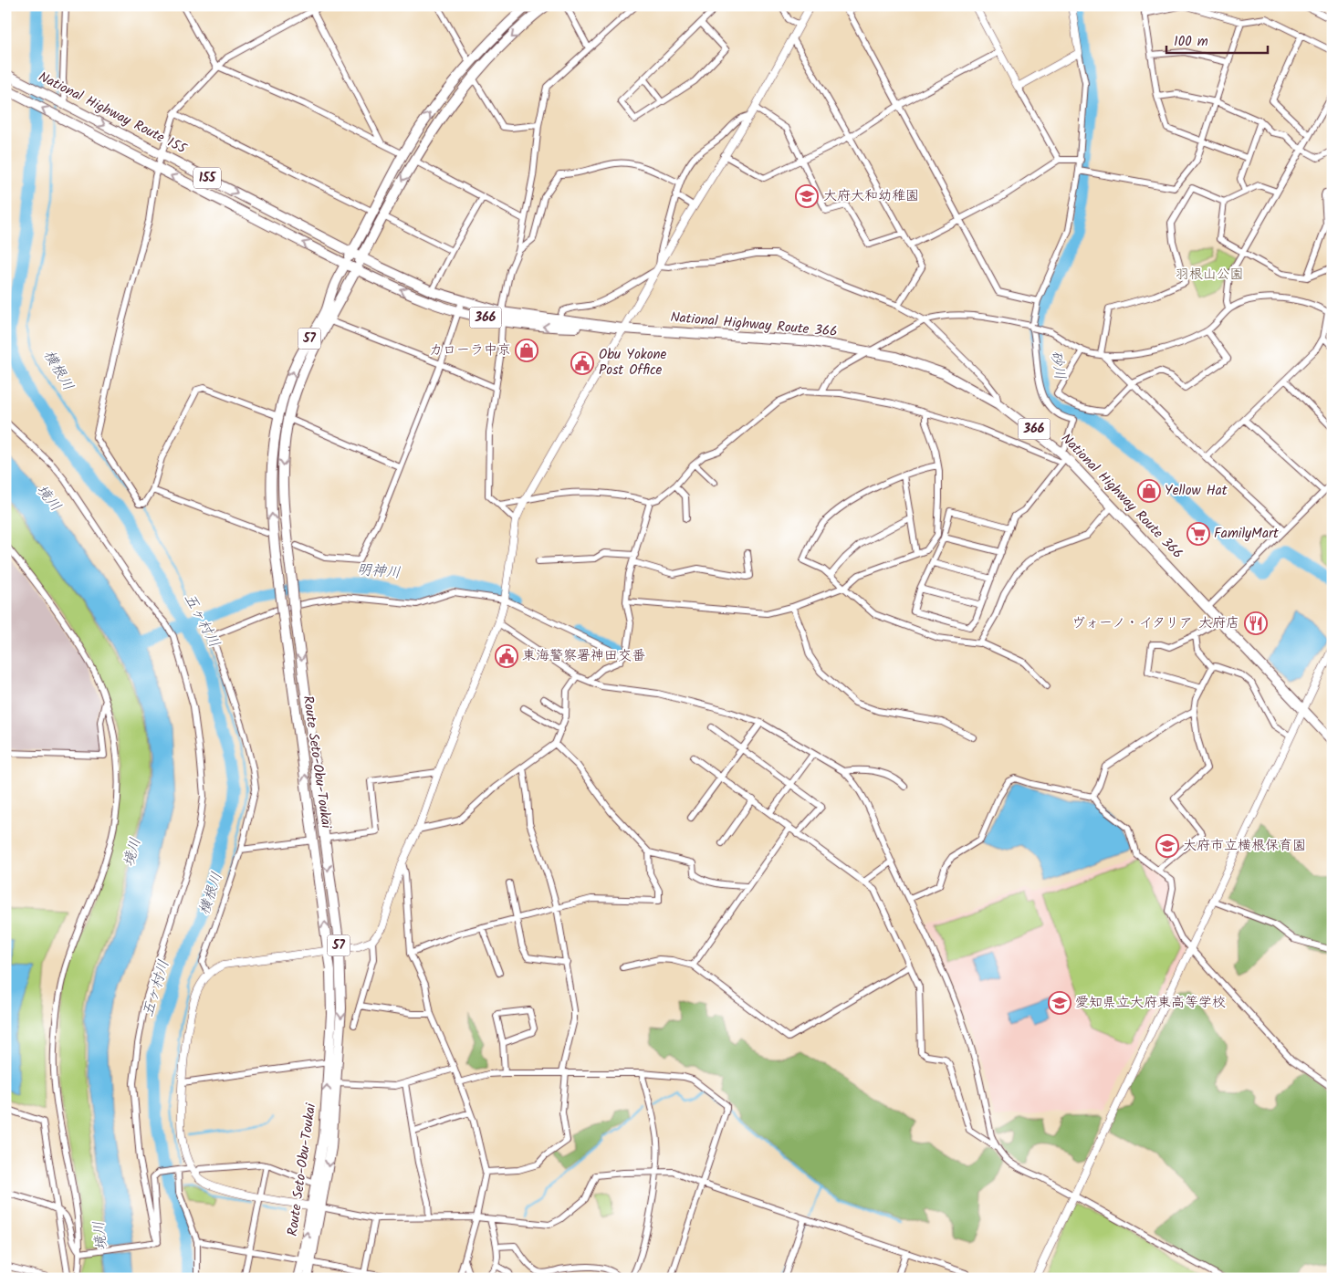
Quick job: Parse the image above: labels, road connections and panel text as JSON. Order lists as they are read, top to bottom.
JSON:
{
  "streets": {
    "main road": [
      "National Highway Route 155",
      "155",
      "366",
      "National Highway Route 366",
      "57",
      "Route Seto-Obu-Toukai"
    ]
  },
  "crossings": [
    ["National Highway Route 155", "National Highway Route 366"],
    ["National Highway Route 155", "Route Seto-Obu-Toukai"],
    ["National Highway Route 366", "Route Seto-Obu-Toukai"]
  ],
  "water": [
    "砂川",
    "横根川",
    "境川",
    "明神川",
    "五ヶ村川"
  ],
  "parks": ["羽根山公園"],
  "places": {
    "school or university": ["大府大和幼稚園", "大府市立横根保育園", "愛知県立大府東高等学校"],
    "shop": ["カローラ中京", "Yellow Hat"],
    "public building": ["Obu Yokone Post Office", "東海警察署神田交番"],
    "supermarket": ["FamilyMart"],
    "restaurant": ["ヴォーノ・イタリア 大府店"]
  },
  "scale_bar": "100 m"
}
